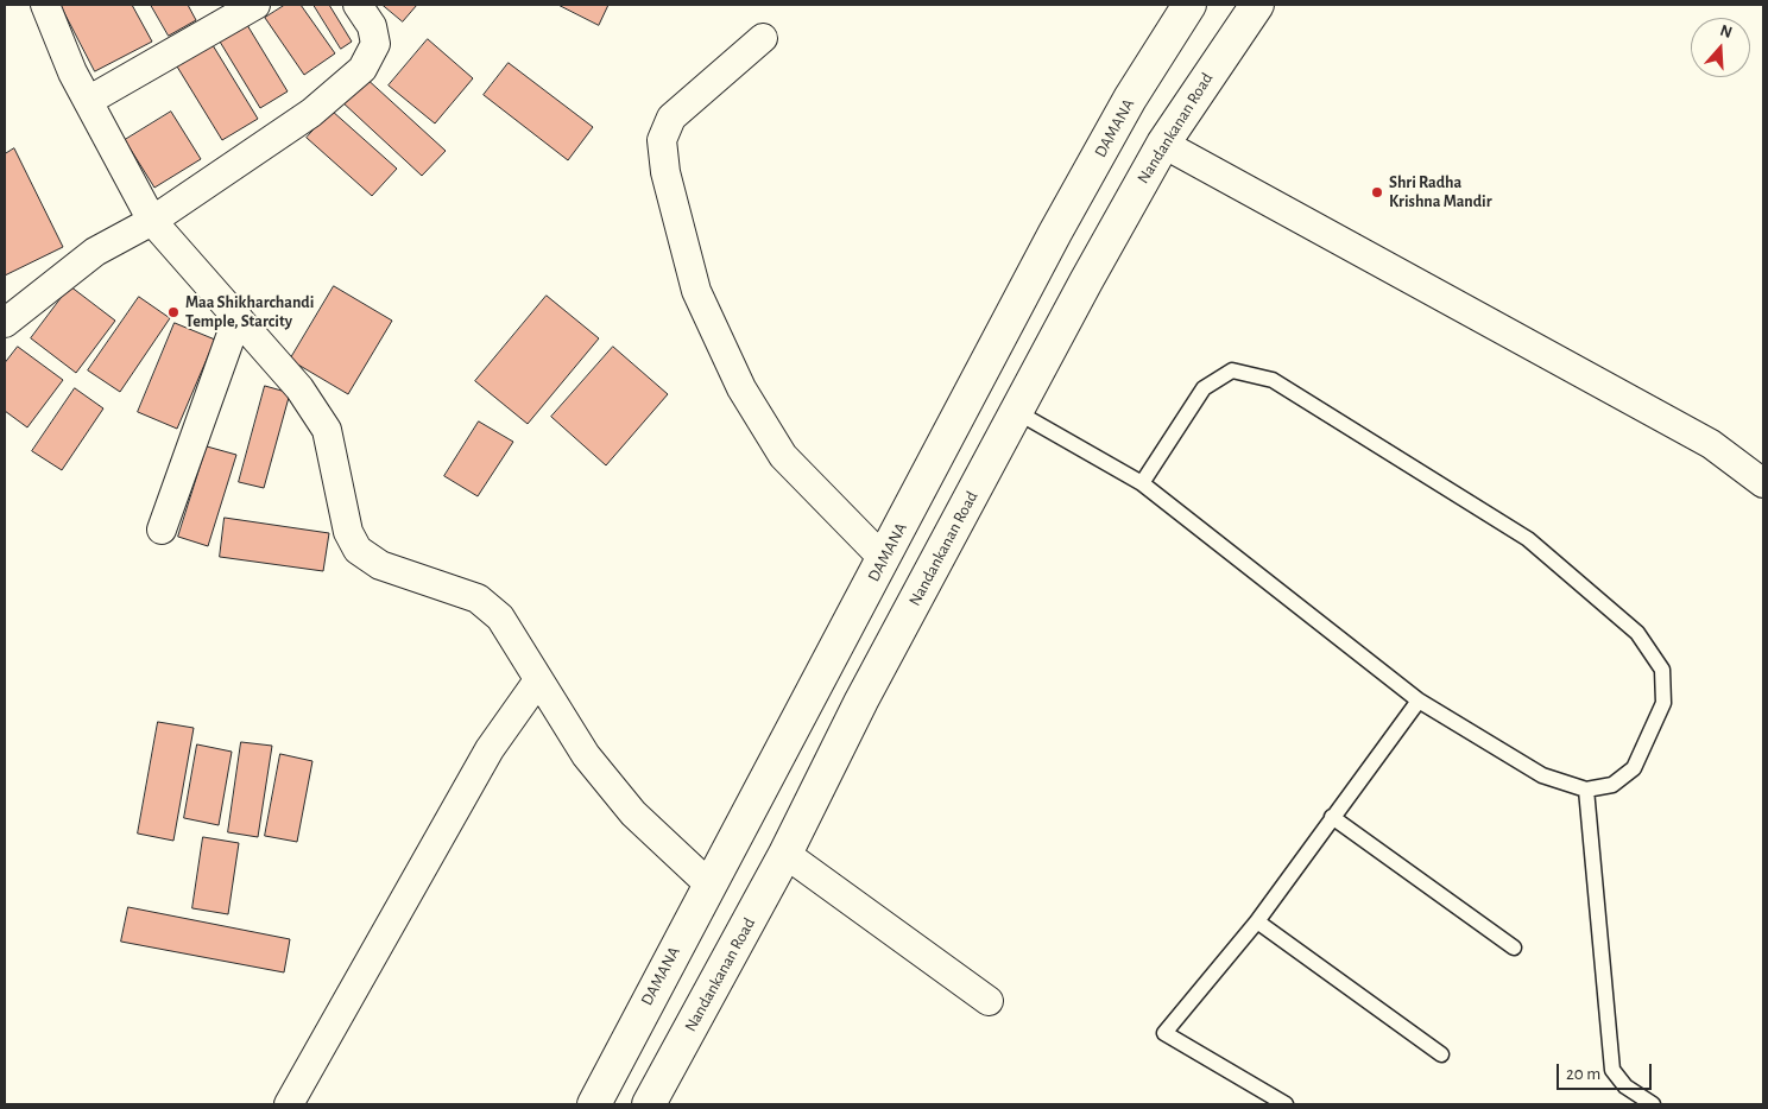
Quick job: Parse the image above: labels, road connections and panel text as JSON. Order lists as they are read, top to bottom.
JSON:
{
  "streets": {
    "main road": ["DAMANA", "Nandankanan Road"]
  },
  "places": ["Shri Radha Krishna Mandir", "Maa Shikharchandi Temple, Starcity"],
  "scale_bar": "20 m",
  "north": "top"
}
